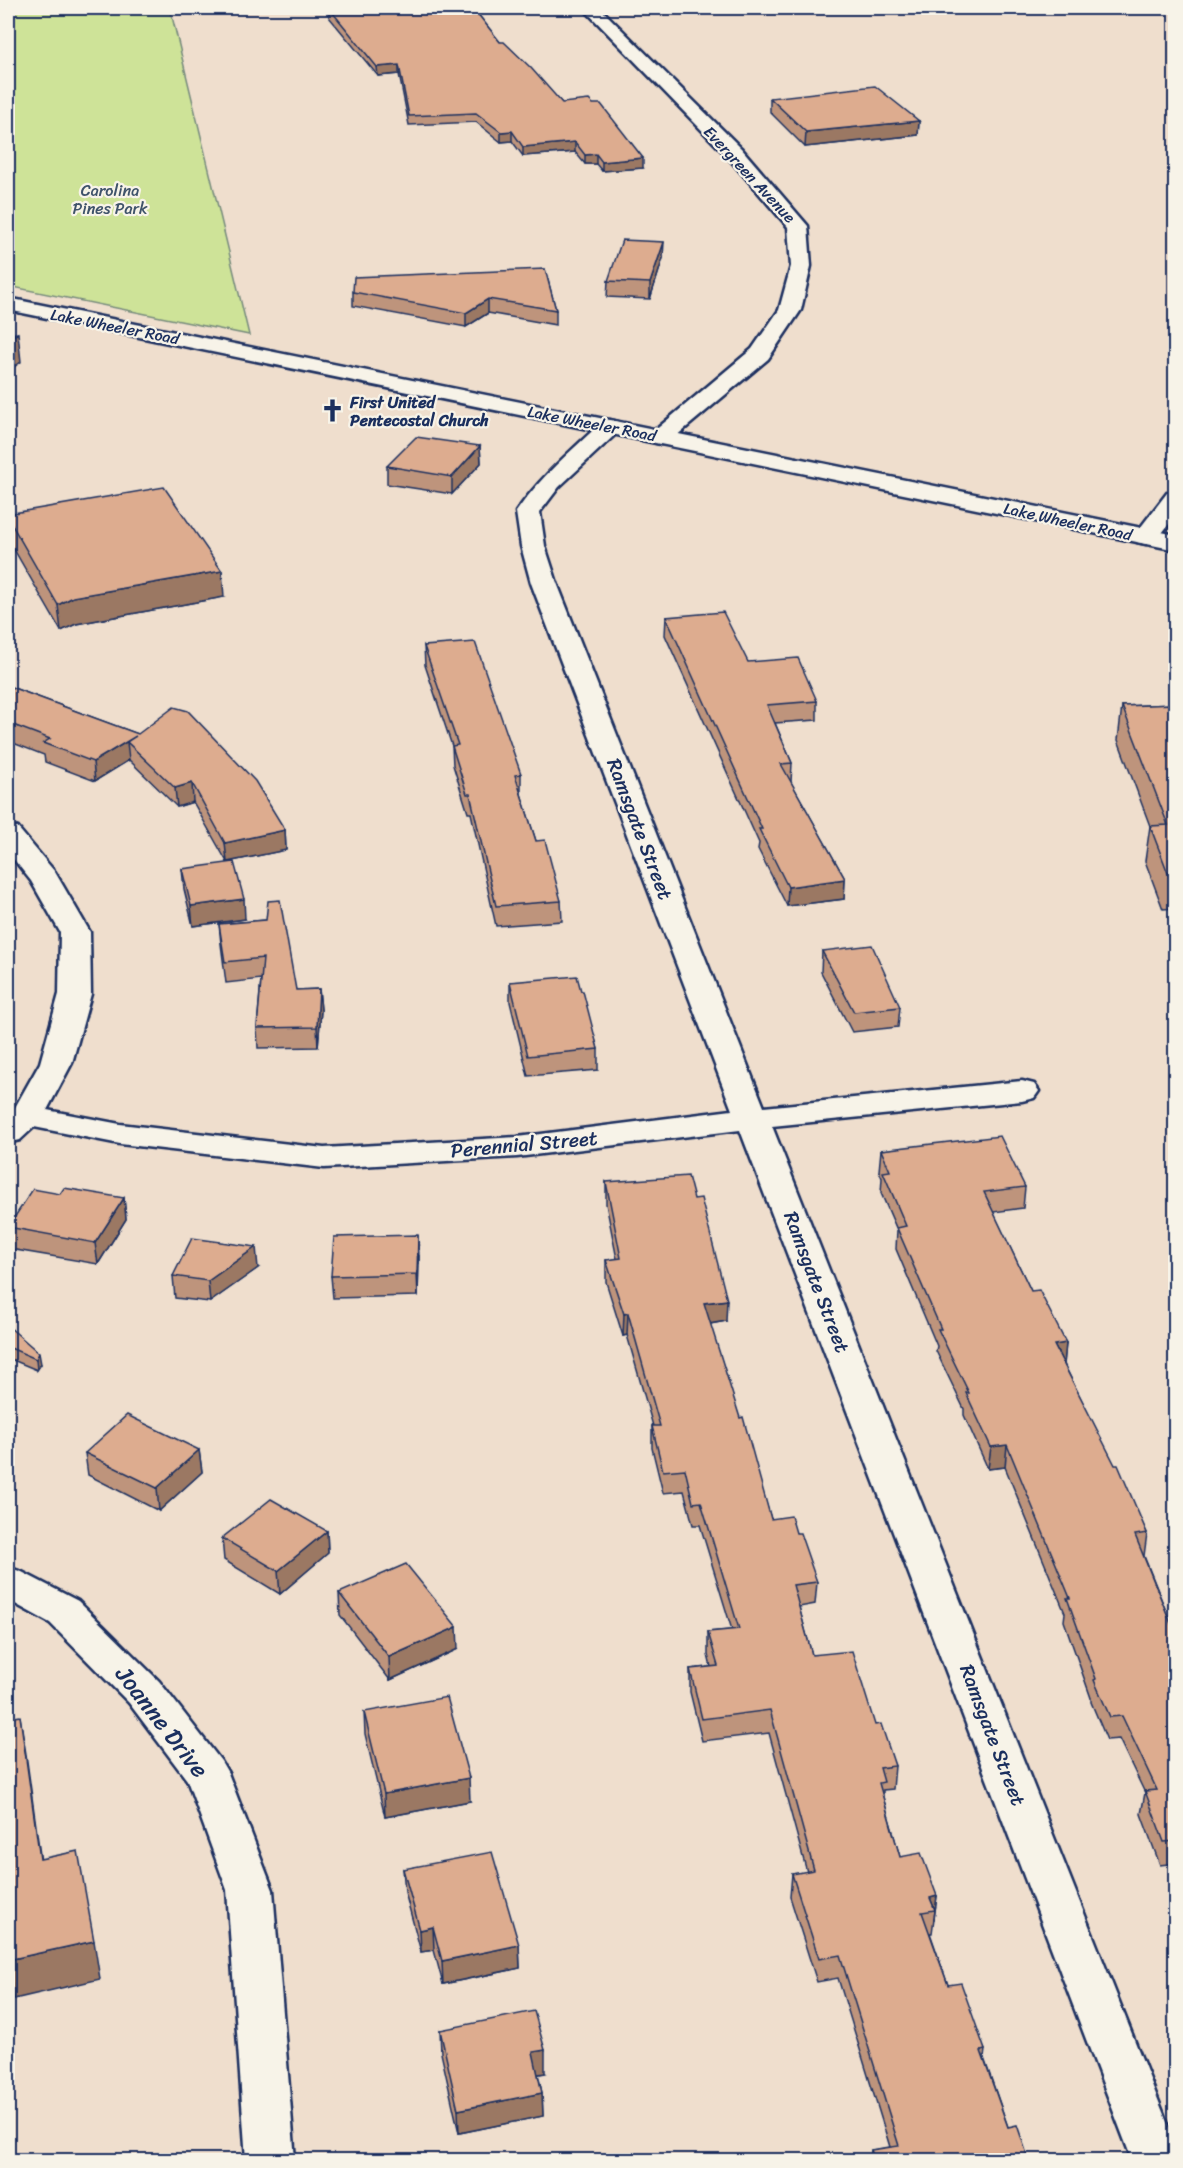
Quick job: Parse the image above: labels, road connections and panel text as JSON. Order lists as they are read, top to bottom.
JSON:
{
  "streets": {
    "street": [
      "Evergreen Avenue",
      "Lake Wheeler Road",
      "Ramsgate Street",
      "Perennial Street",
      "Joanne Drive"
    ]
  },
  "crossings": [
    ["Evergreen Avenue", "Lake Wheeler Road"],
    ["Lake Wheeler Road", "Ramsgate Street"],
    ["Ramsgate Street", "Perennial Street"]
  ],
  "parks": ["Carolina Pines Park"],
  "places": {
    "church": ["First United Pentecostal Church"]
  }
}
